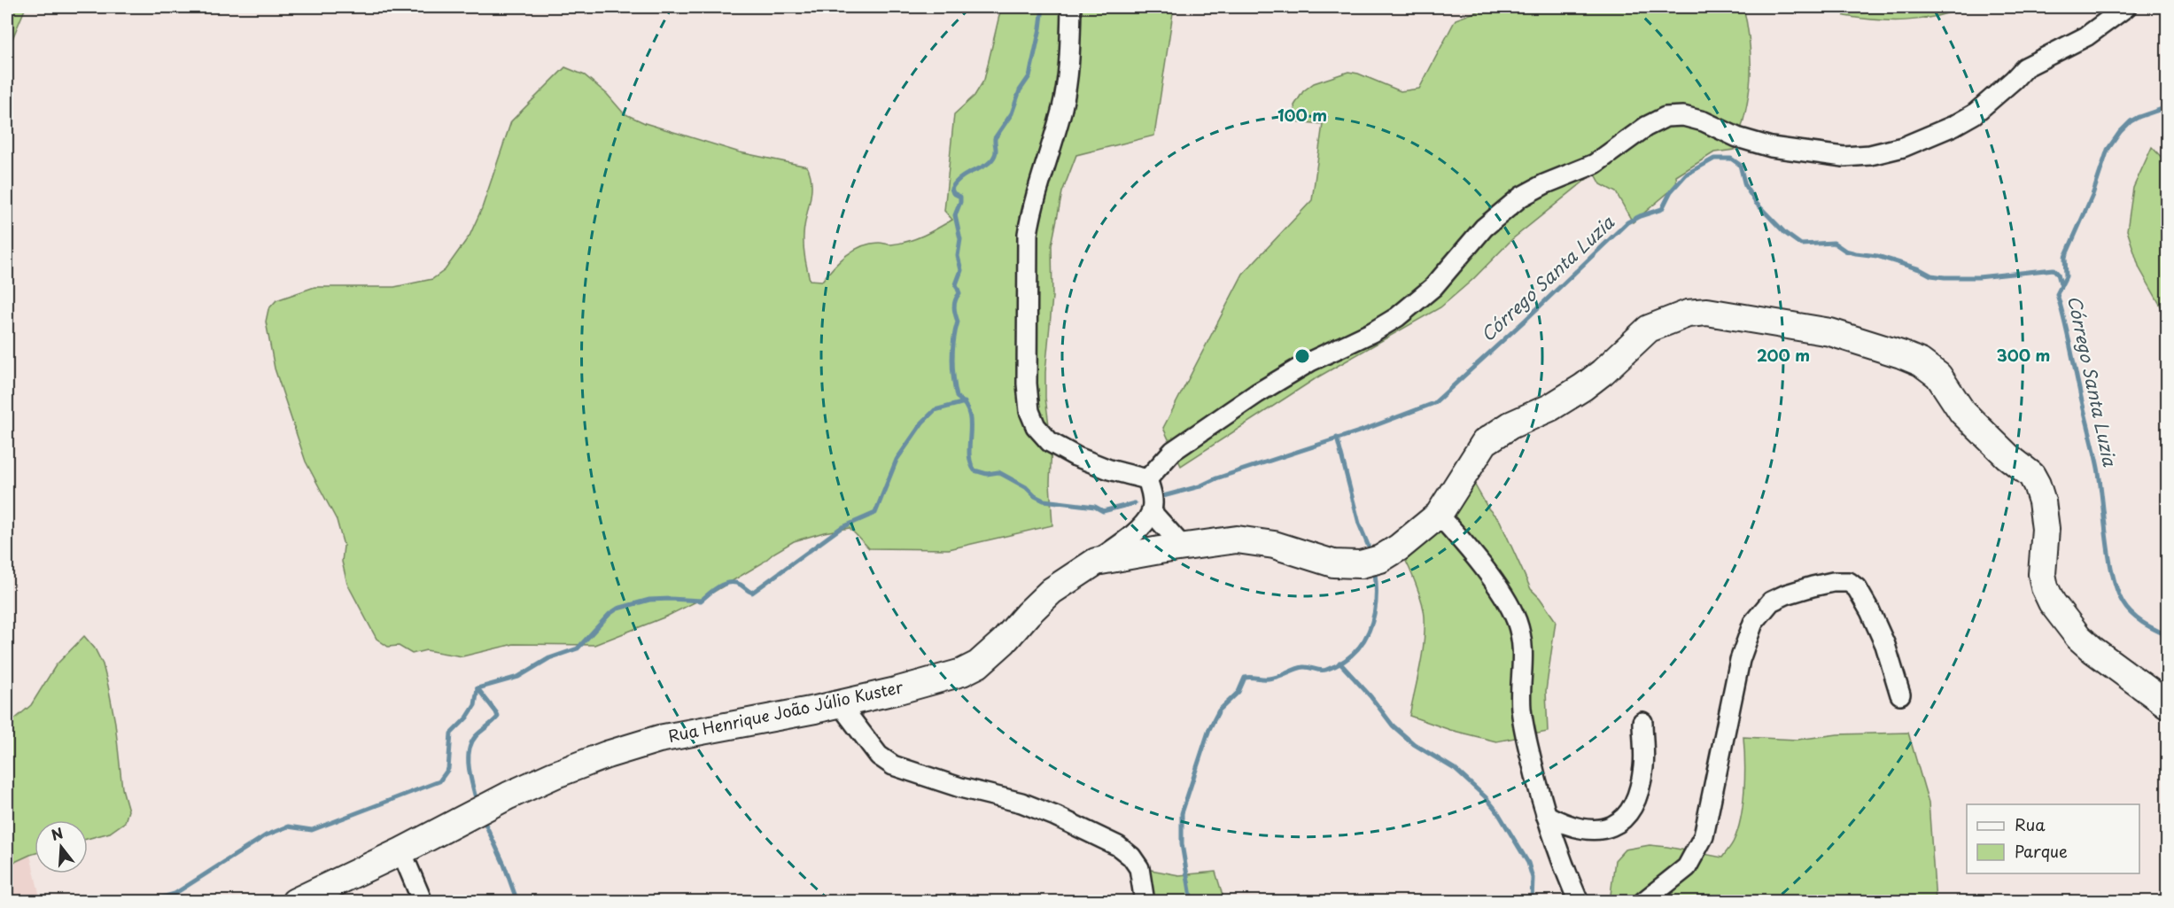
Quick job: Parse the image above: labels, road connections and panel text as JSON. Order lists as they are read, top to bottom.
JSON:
{
  "streets": {
    "street": ["Rua Henrique João Júlio Kuster"]
  },
  "water": ["Córrego Santa Luzia"],
  "legend": ["Rua", "Parque"],
  "north": "top",
  "rings": ["100 m", "200 m", "300 m"]
}
